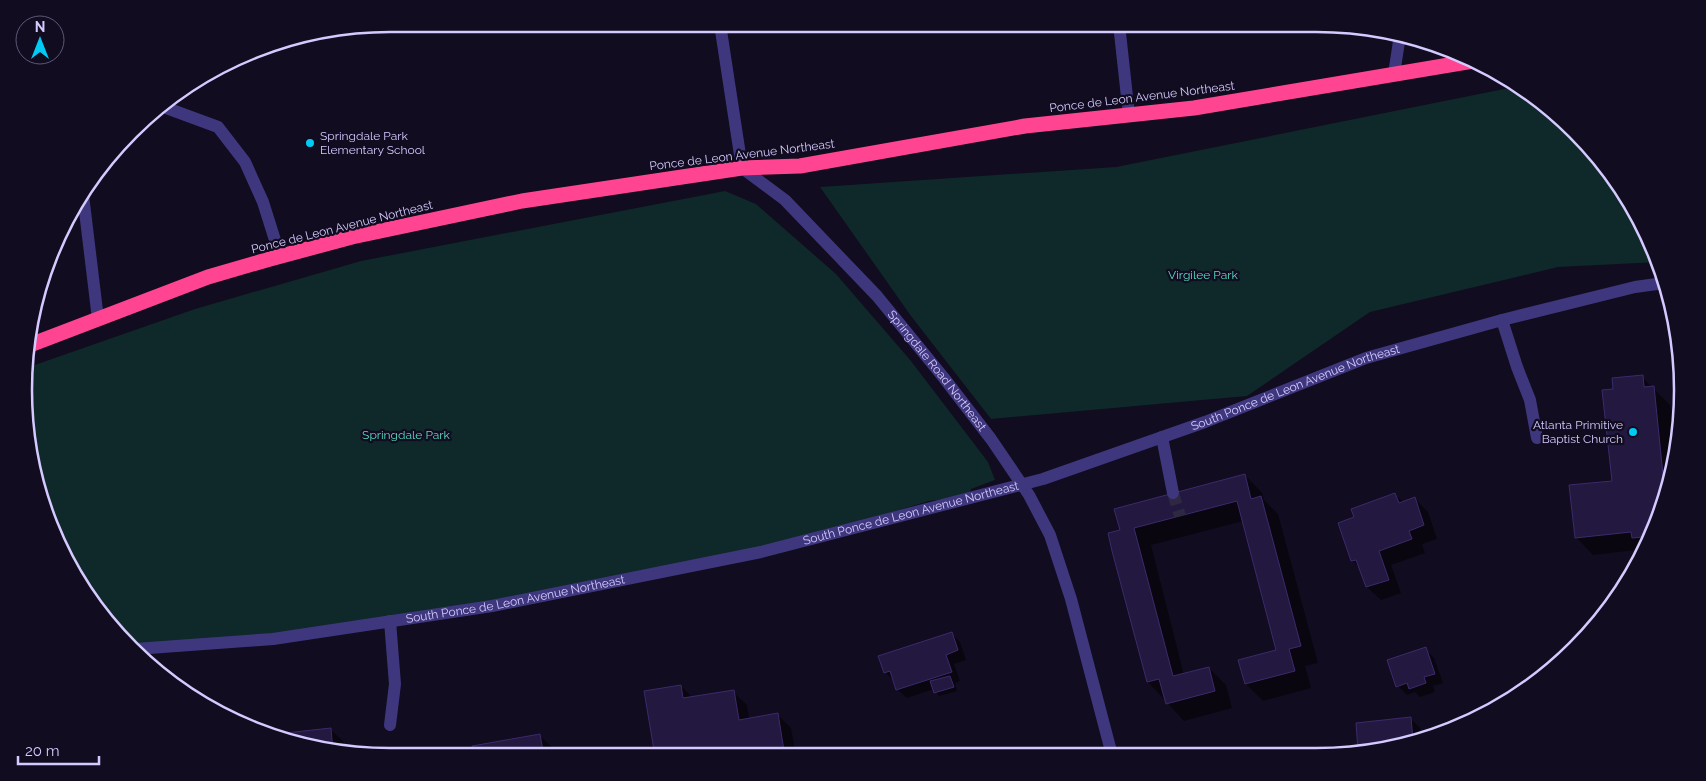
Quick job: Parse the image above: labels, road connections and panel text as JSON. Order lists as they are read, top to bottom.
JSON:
{
  "streets": {
    "highway": ["Ponce de Leon Avenue Northeast"],
    "street": ["Springdale Road Northeast", "South Ponce de Leon Avenue Northeast"]
  },
  "crossings": [
    ["Ponce de Leon Avenue Northeast", "Springdale Road Northeast"],
    ["Springdale Road Northeast", "South Ponce de Leon Avenue Northeast"]
  ],
  "parks": ["Virgilee Park", "Springdale Park"],
  "places": ["Springdale Park Elementary School", "Atlanta Primitive Baptist Church"],
  "scale_bar": "20 m",
  "north": "top"
}
